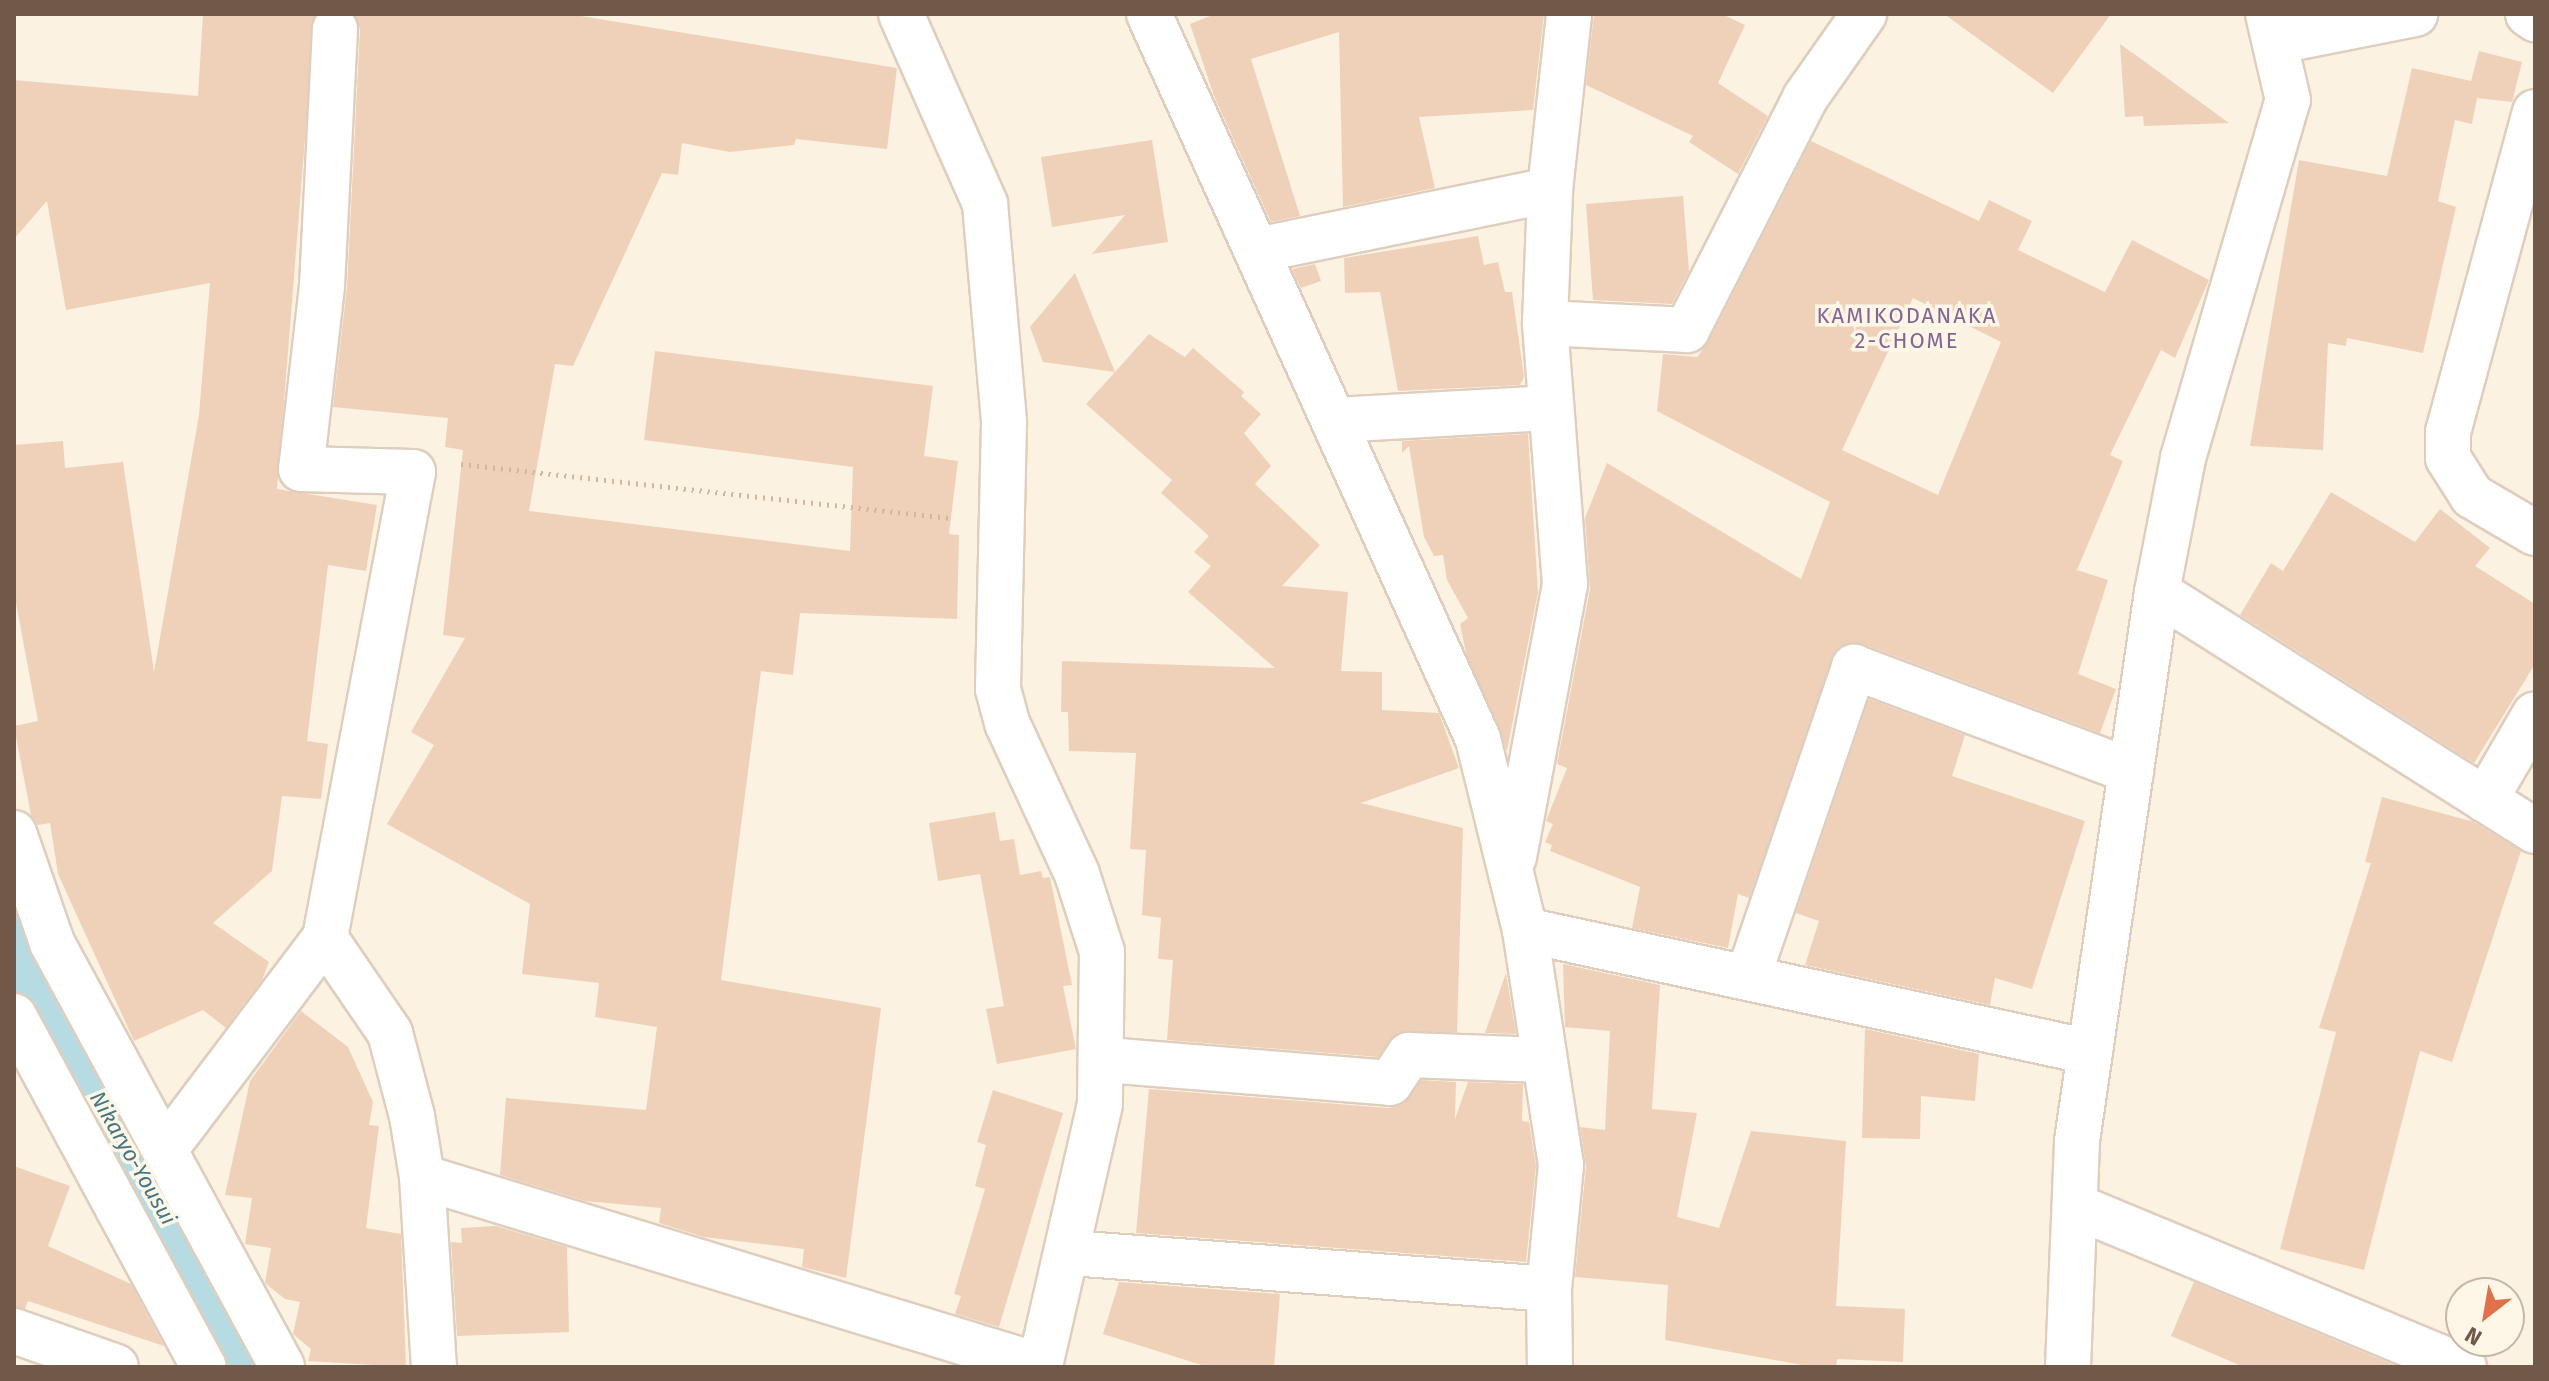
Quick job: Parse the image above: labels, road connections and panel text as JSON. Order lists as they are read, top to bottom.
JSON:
{
  "districts": ["KAMIKODANAKA 2-CHOME"],
  "water": ["Nikaryo-Yousui"],
  "north": "bottom left"
}
